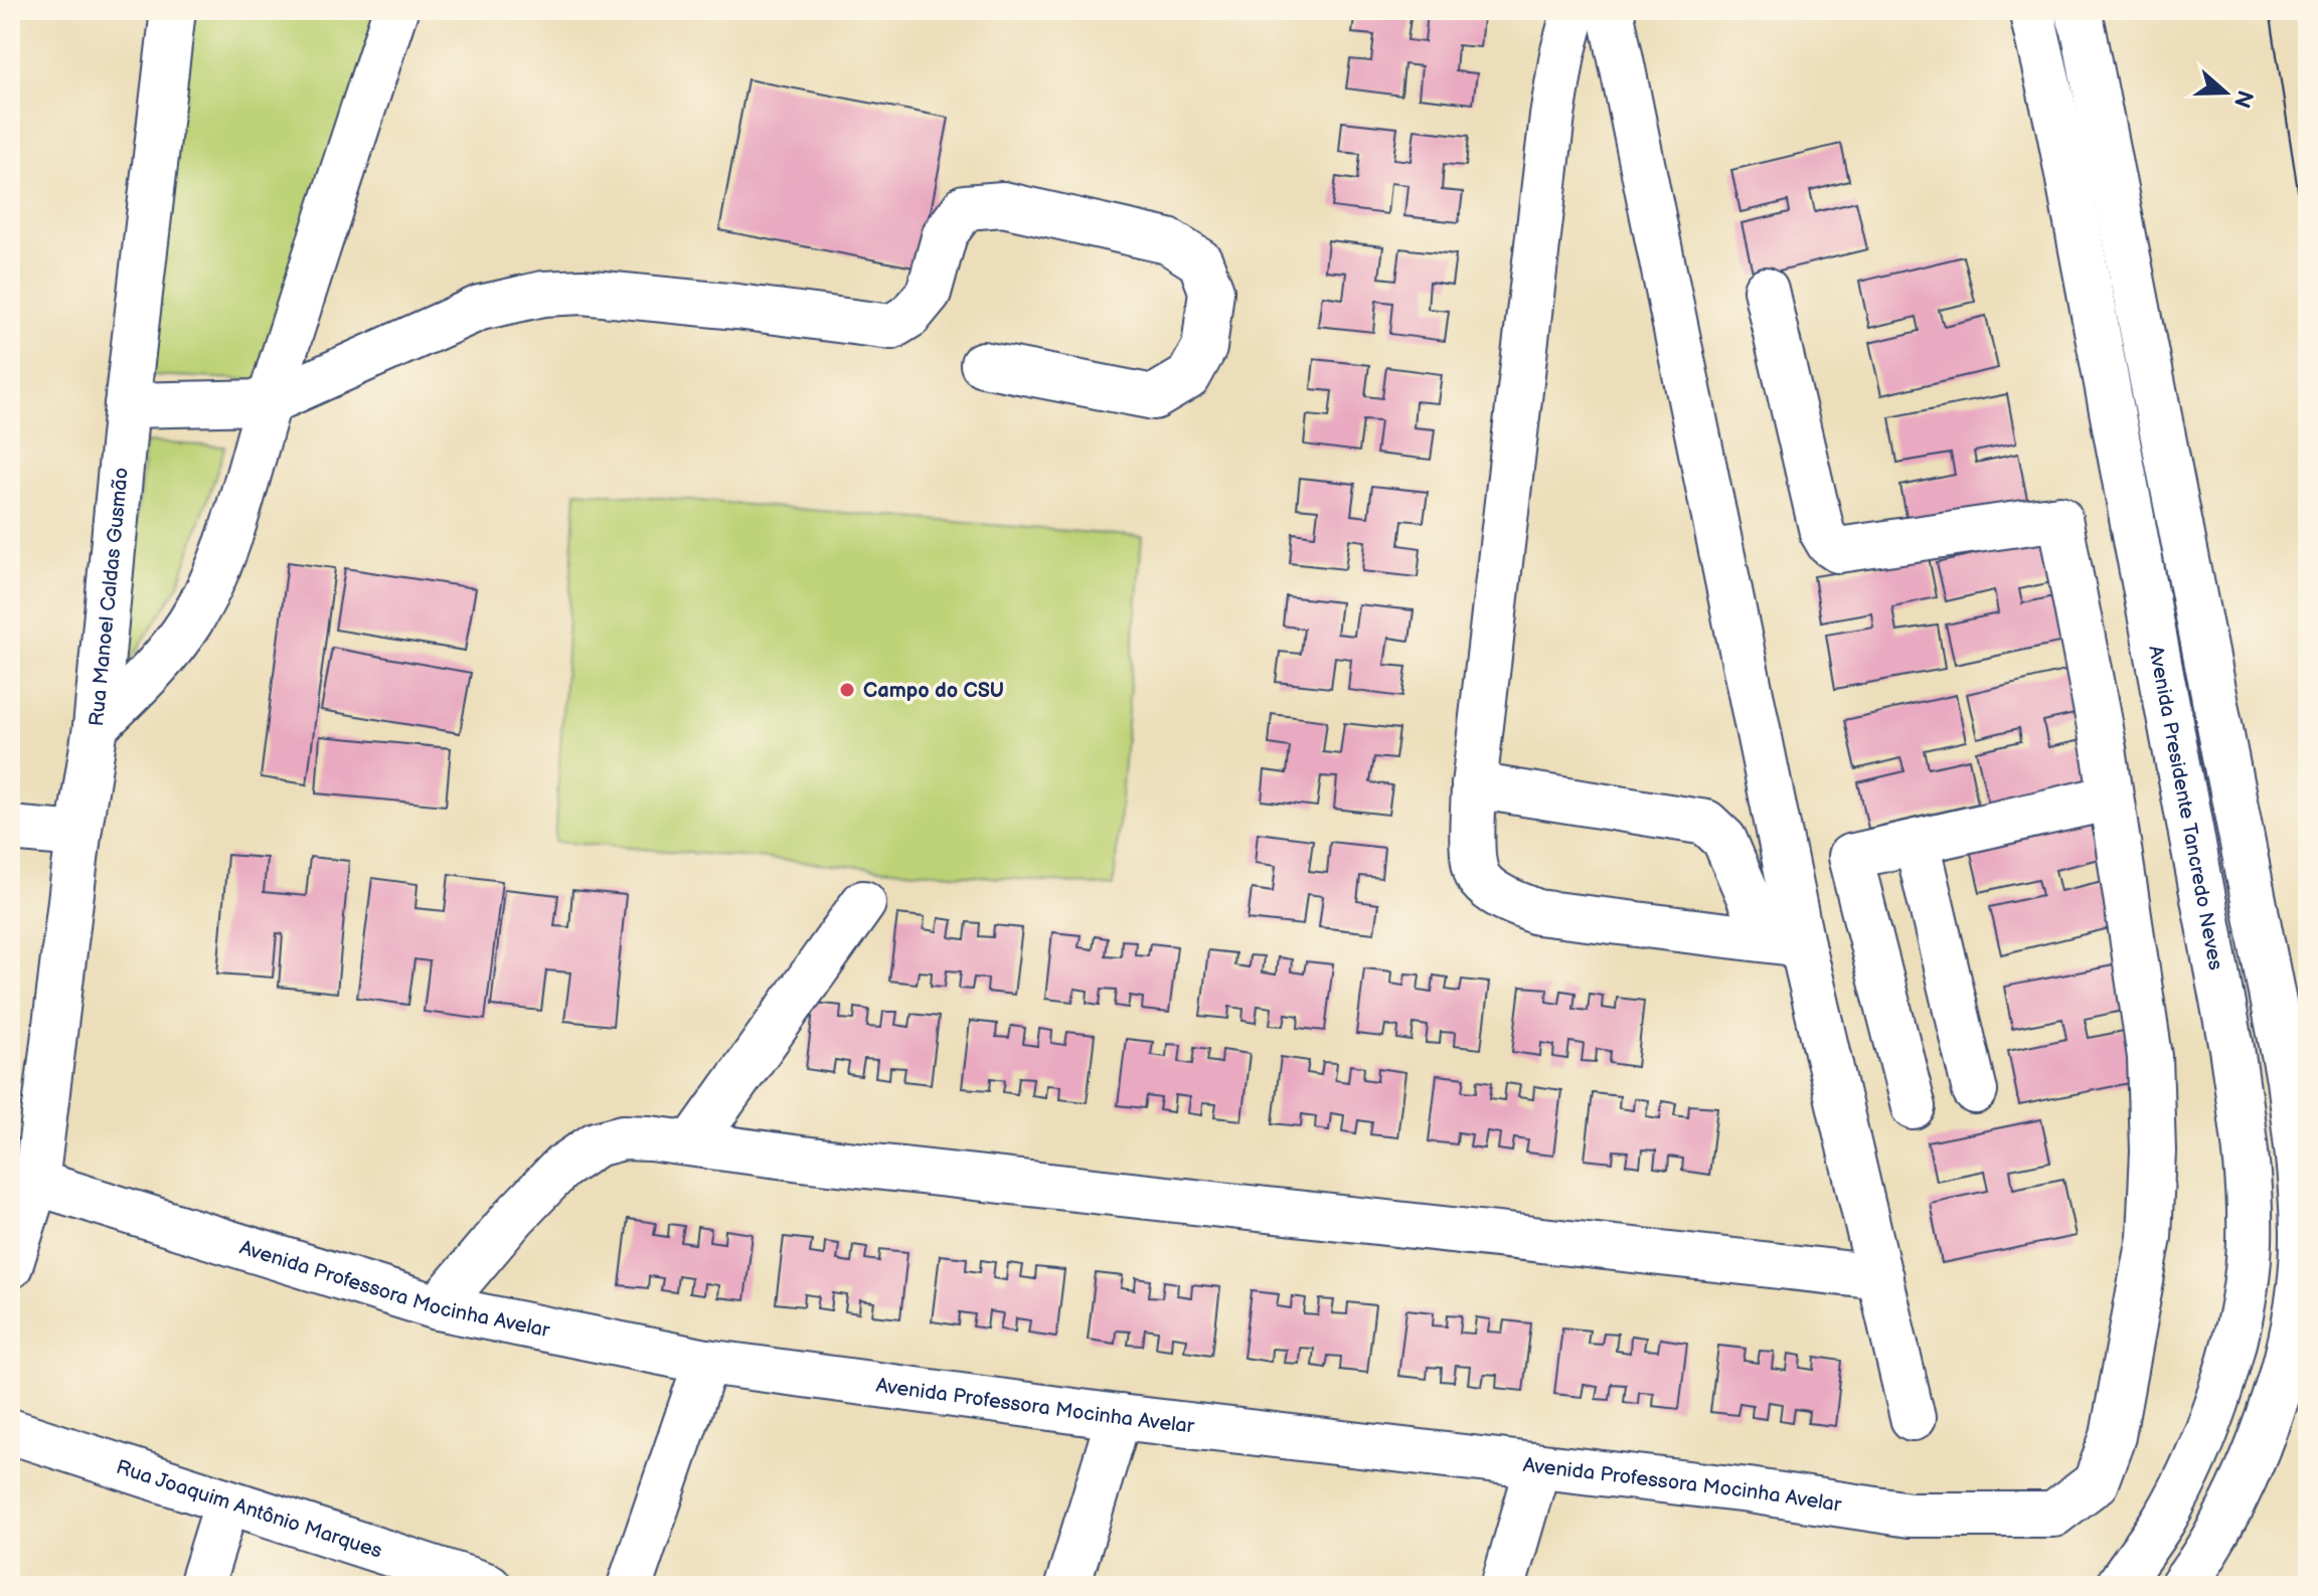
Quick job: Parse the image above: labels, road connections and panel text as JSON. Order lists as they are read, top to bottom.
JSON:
{
  "streets": {
    "main road": [
      "Rua Manoel Caldas Gusmão",
      "Avenida Presidente Tancredo Neves",
      "Avenida Professora Mocinha Avelar",
      "Rua Joaquim Antônio Marques"
    ]
  },
  "crossings": [
    ["Rua Manoel Caldas Gusmão", "Avenida Professora Mocinha Avelar"]
  ],
  "places": ["Campo do CSU"],
  "north": "right"
}
